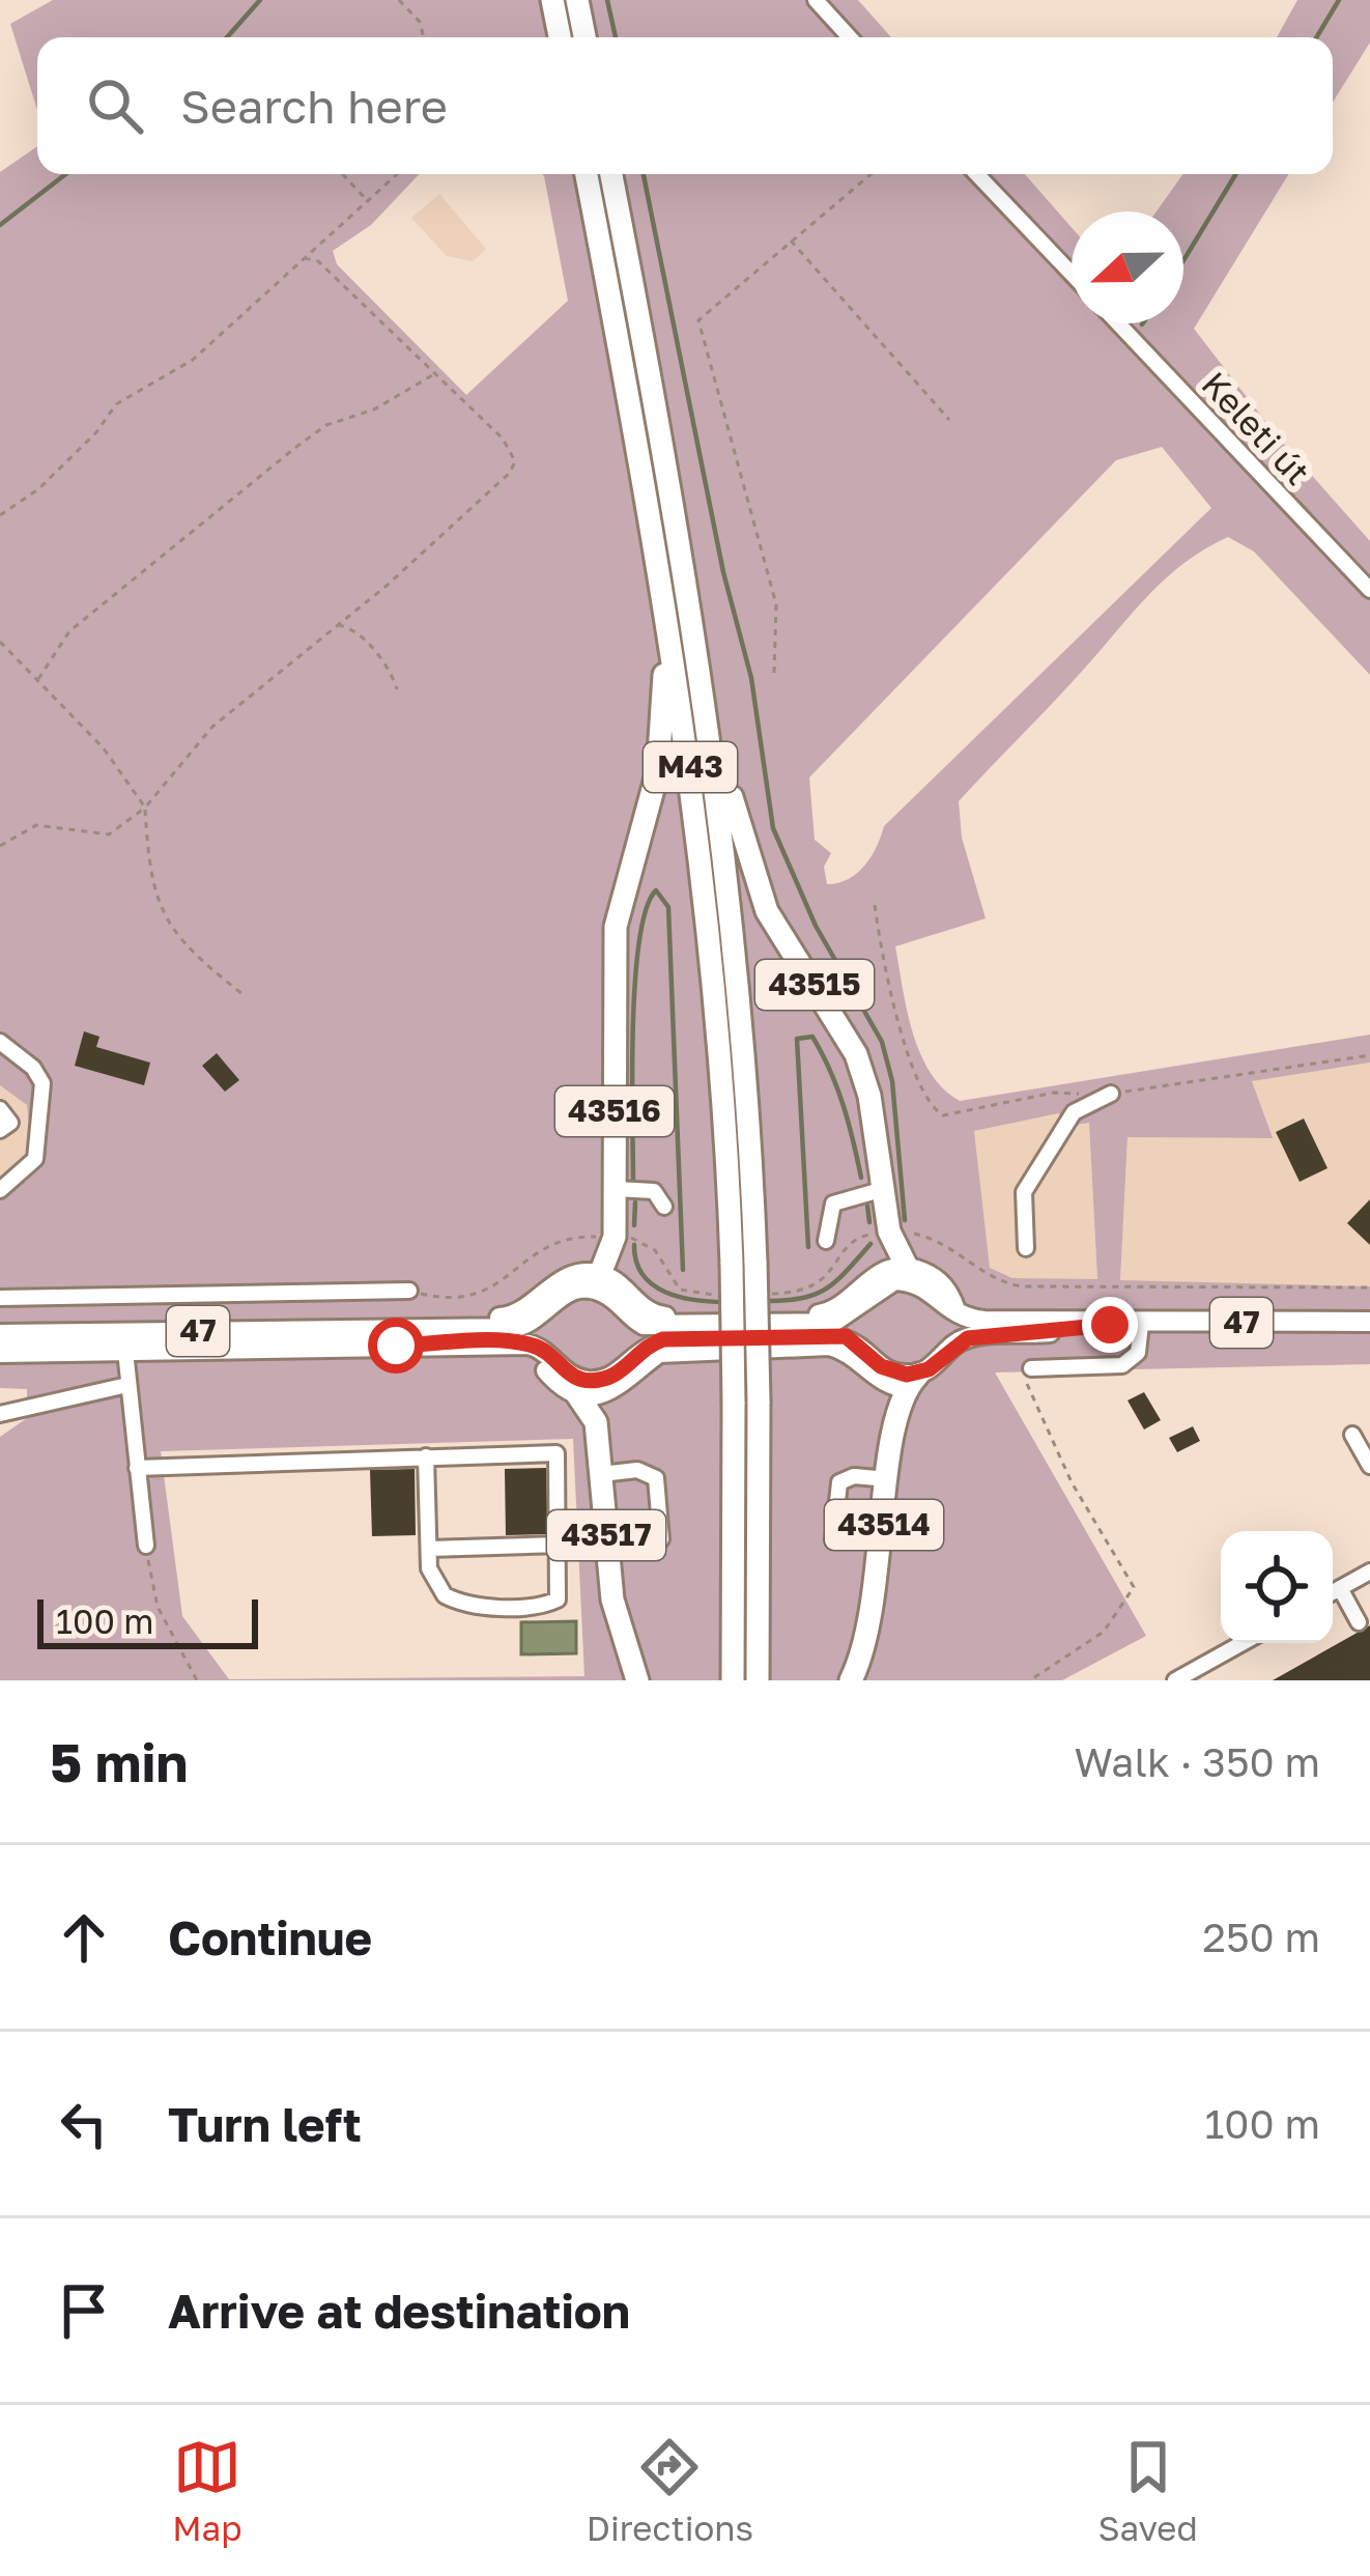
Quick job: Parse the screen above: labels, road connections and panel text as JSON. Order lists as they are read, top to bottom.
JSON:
{
  "streets": {
    "highway": [
      "M43",
      "43515",
      "43516",
      "43514",
      "43517"
    ],
    "main road": ["47"],
    "street": ["Keleti út"]
  },
  "crossings": [
    ["M43", "43515"],
    ["M43", "43516"],
    ["43515", "47"],
    ["43516", "47"],
    ["47", "43514"]
  ],
  "scale_bar": "100 m",
  "north": "left",
  "page": {
    "search": "Search here",
    "scale": "100 m",
    "heading": ["5 min", "Walk · 350 m"],
    "list": [
      ["Continue", "250 m"],
      ["Turn left", "100 m"],
      "Arrive at destination"
    ],
    "nav": ["Map", "Directions", "Saved"]
  }
}
